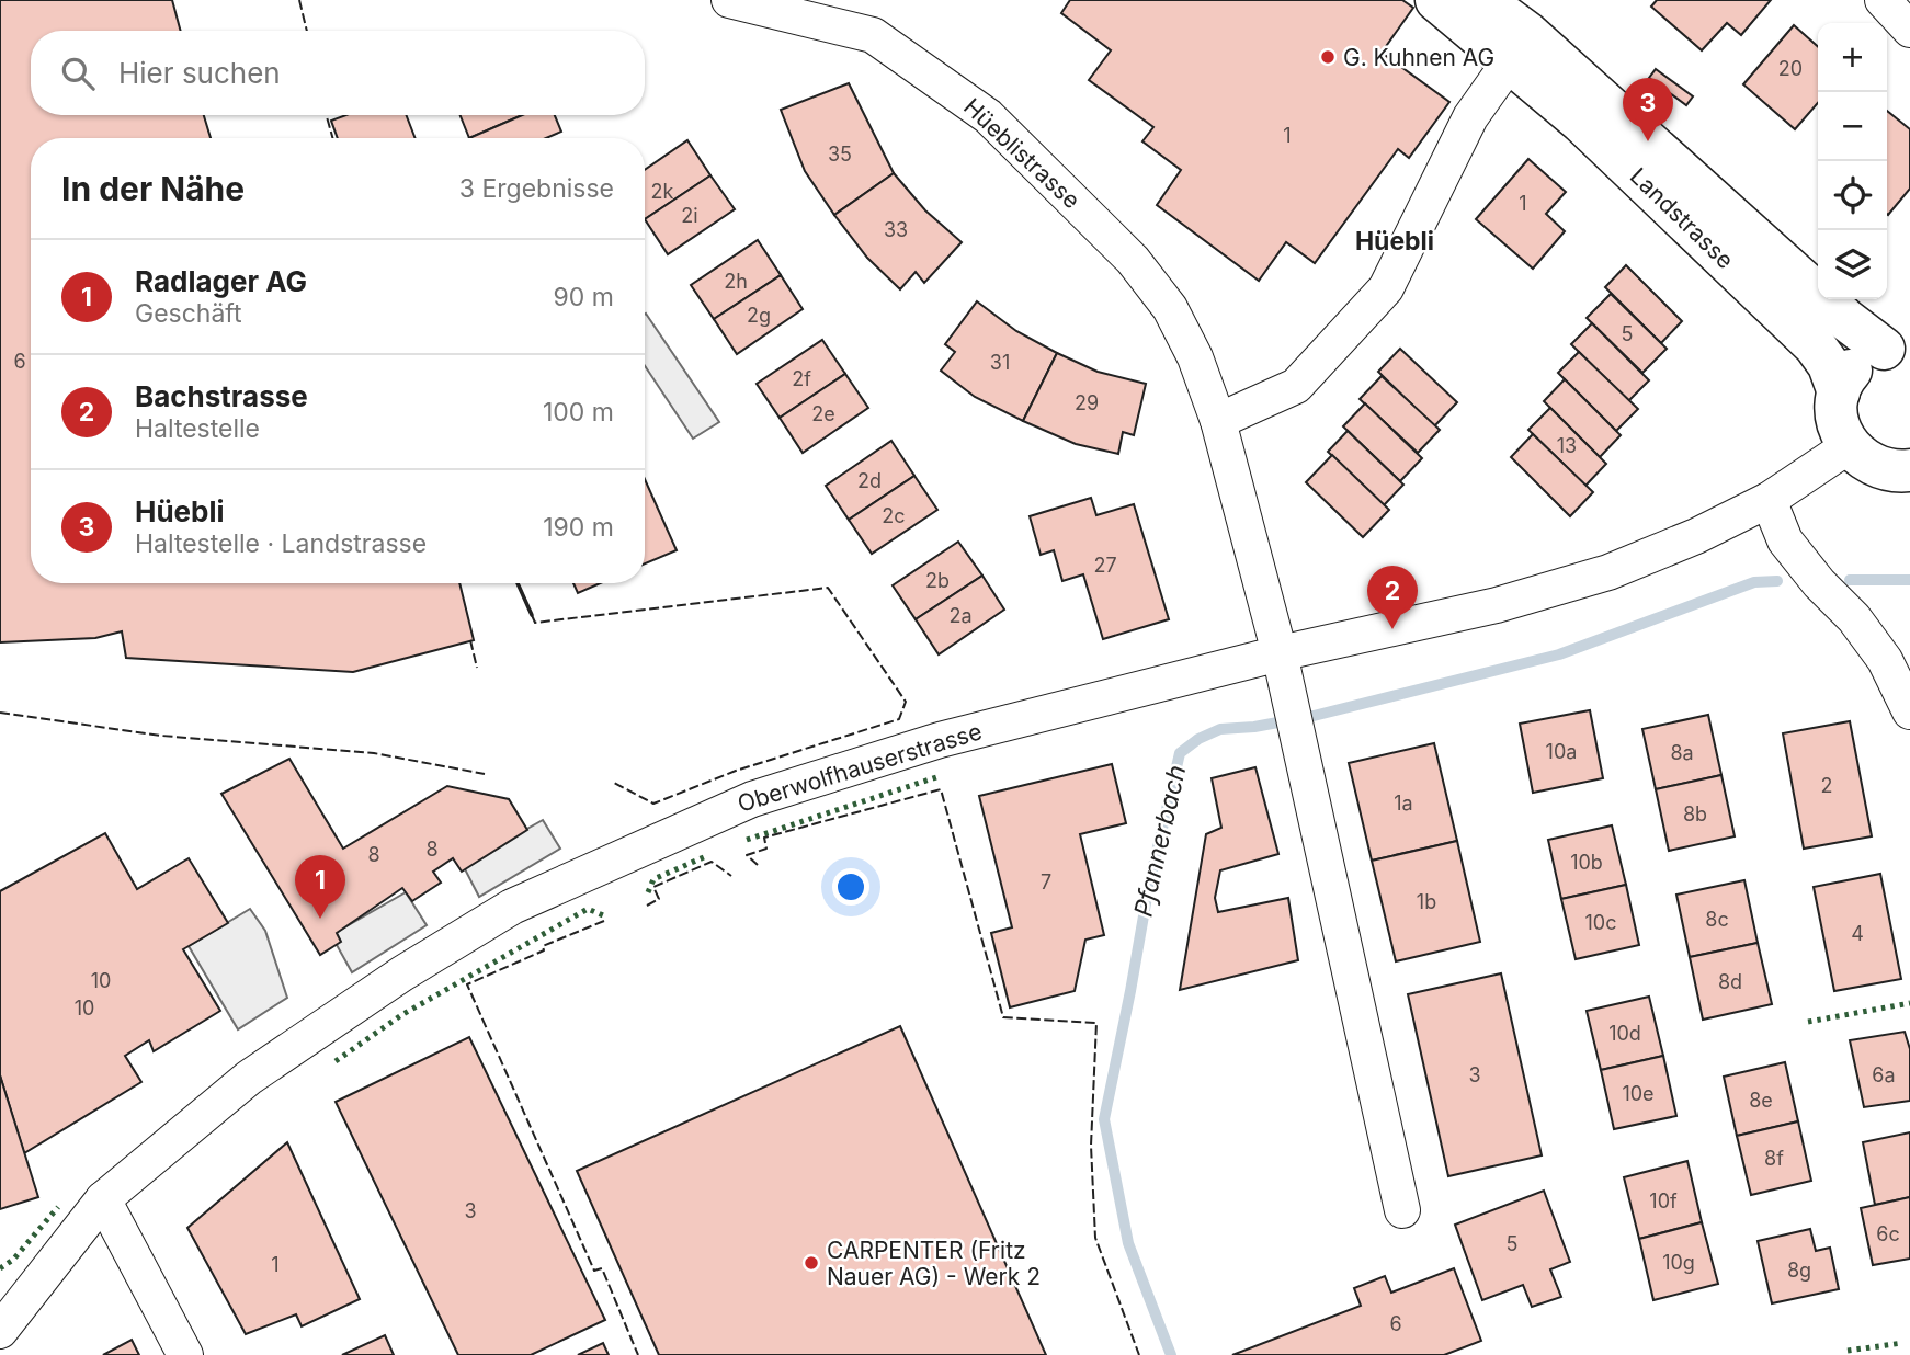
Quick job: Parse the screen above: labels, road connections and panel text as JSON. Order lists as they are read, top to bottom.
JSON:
{
  "streets": {
    "main road": ["Landstrasse"],
    "street": ["Hüeblistrasse", "Oberwolfhauserstrasse"]
  },
  "crossings": [
    ["Hüeblistrasse", "Oberwolfhauserstrasse"]
  ],
  "districts": ["Hüebli"],
  "water": ["Pfannerbach"],
  "places": ["G. Kuhnen AG", "CARPENTER (Fritz Nauer AG) - Werk 2"],
  "house_numbers": [
    "20",
    "1",
    "35",
    "2k",
    "1",
    "2i",
    "33",
    "2h",
    "2g",
    "5",
    "6",
    "31",
    "2f",
    "29",
    "2e",
    "13",
    "2d",
    "2c",
    "27",
    "2b",
    "2a",
    "10a",
    "8a",
    "2",
    "1a",
    "8b",
    "8",
    "8",
    "10b",
    "7",
    "1b",
    "8c",
    "10c",
    "4",
    "10",
    "8d",
    "10",
    "10d",
    "3",
    "6a",
    "10e",
    "8e",
    "8f",
    "10f",
    "3",
    "6c",
    "5",
    "10g",
    "1",
    "8g",
    "6"
  ],
  "page": {
    "map_buttons": ["+", "−"],
    "search": "Hier suchen",
    "pins": ["3", "2", "1"],
    "heading": ["In der Nähe", "3 Ergebnisse"],
    "list": [
      {
        "mark": "1",
        "name": "Radlager AG",
        "note": "Geschäft",
        "value": "90 m"
      },
      {
        "mark": "2",
        "name": "Bachstrasse",
        "note": "Haltestelle",
        "value": "100 m"
      },
      {
        "mark": "3",
        "name": "Hüebli",
        "note": "Haltestelle · Landstrasse",
        "value": "190 m"
      }
    ]
  }
}
